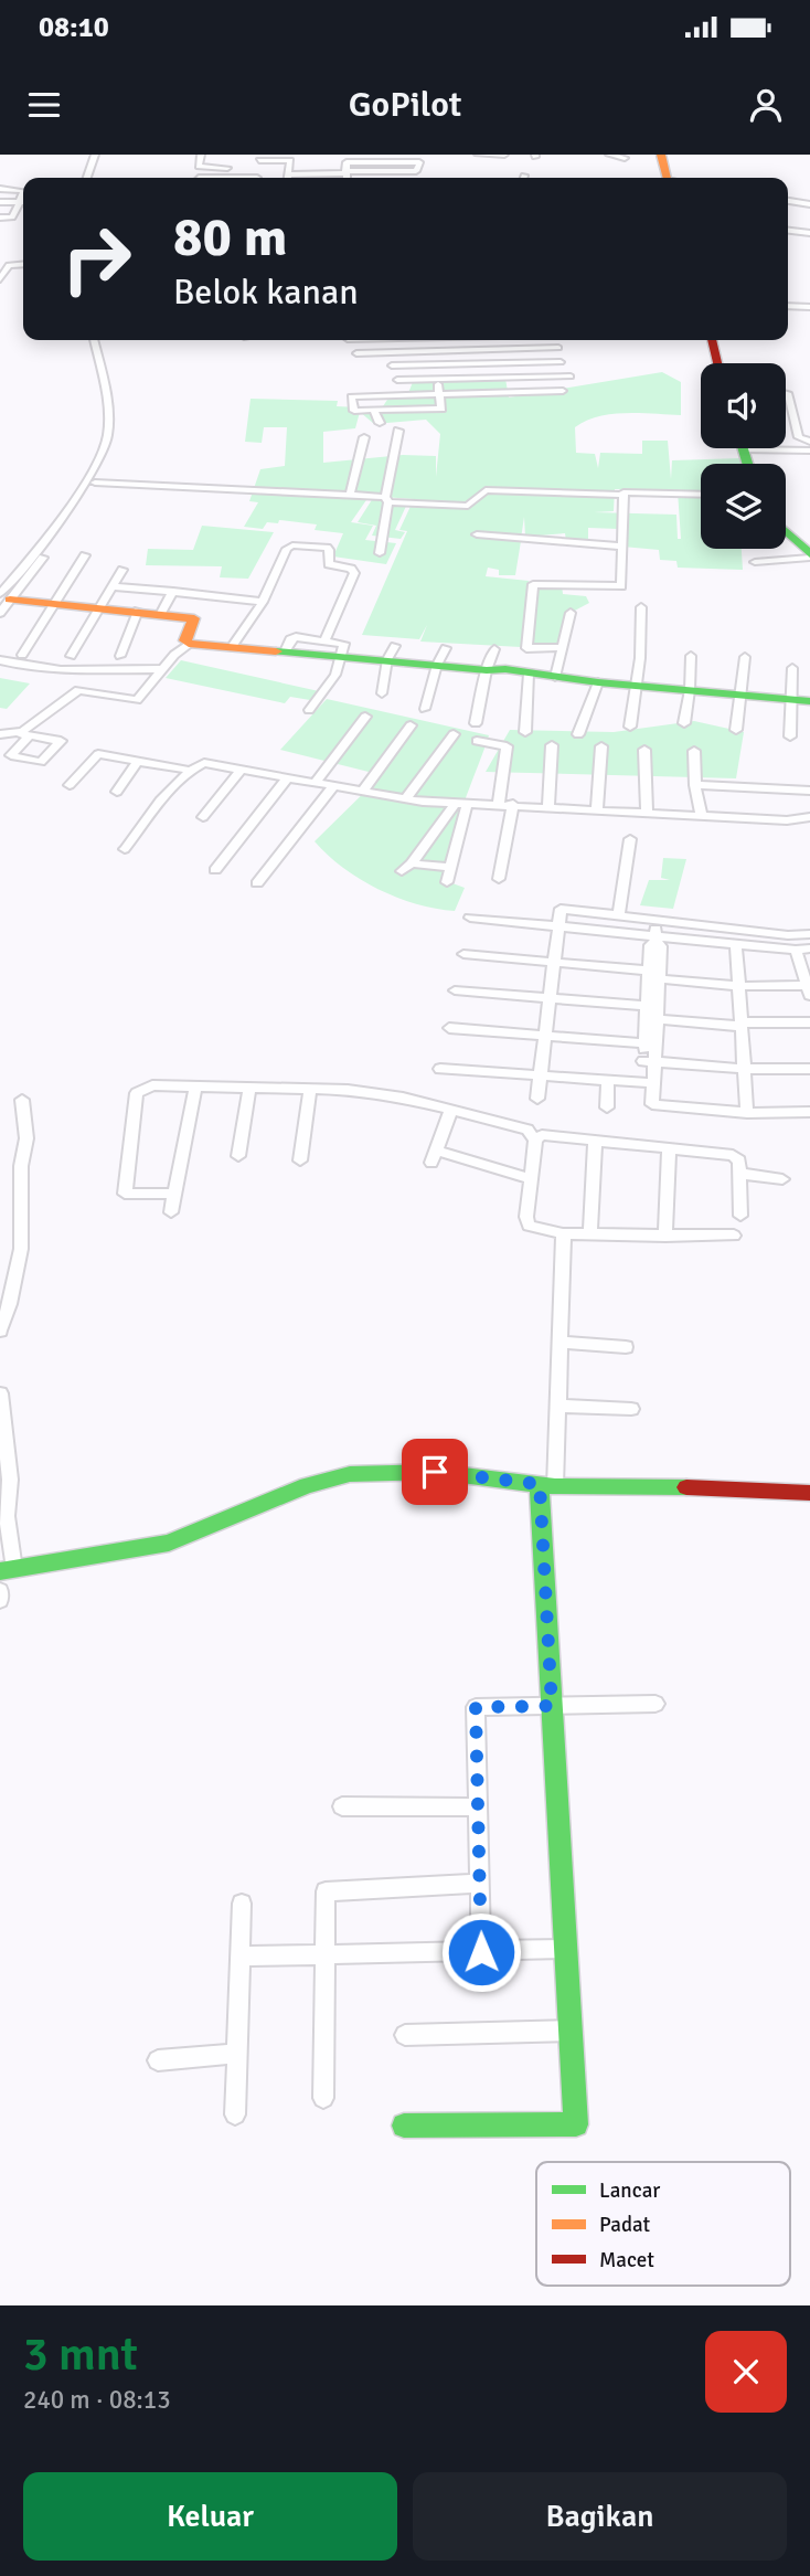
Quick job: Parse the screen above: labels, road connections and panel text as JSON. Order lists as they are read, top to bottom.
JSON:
{
  "legend": ["Lancar", "Padat", "Macet"],
  "page": {
    "status": "08:10",
    "header": "GoPilot",
    "turn": ["80 m", "Belok kanan"],
    "heading": ["3 mnt", "240 m · 08:13"],
    "buttons": ["Keluar", "Bagikan"]
  }
}
